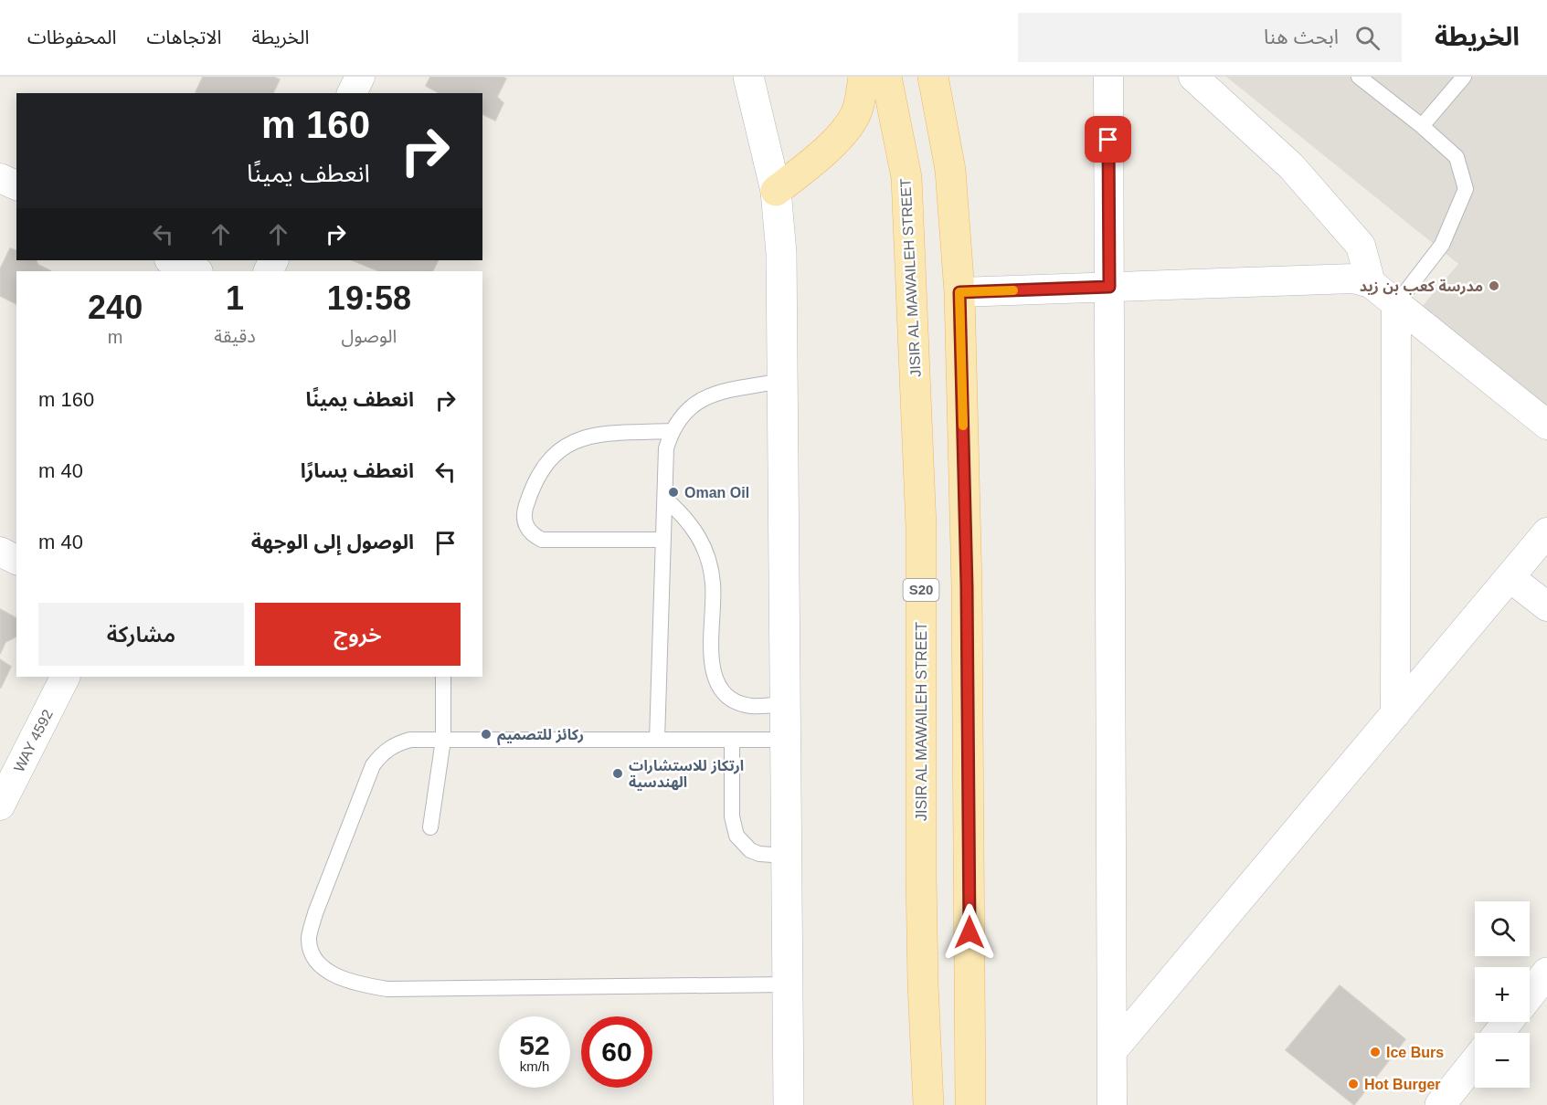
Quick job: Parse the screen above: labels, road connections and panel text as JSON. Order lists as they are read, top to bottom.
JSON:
{
  "streets": {
    "main road": ["JISIR AL MAWAILEH STREET", "S20"],
    "street": ["WAY 4592"]
  },
  "places": [
    "مدرسة كعب بن زيد",
    "Oman Oil",
    "ركائز للتصميم",
    "ارتكاز للاستشارات الهندسية",
    "Ice Burs",
    "Hot Burger"
  ],
  "page": {
    "header": "الخريطة",
    "search": "ابحث هنا",
    "nav": ["الخريطة", "الاتجاهات", "المحفوظات"],
    "turn": ["160 m", "انعطف يمينًا"],
    "eta": [
      "19:58",
      "الوصول",
      "1",
      "دقيقة",
      "240",
      "m"
    ],
    "list": [
      {
        "name": "انعطف يمينًا",
        "value": "160 m"
      },
      {
        "name": "انعطف يسارًا",
        "value": "40 m"
      },
      {
        "name": "الوصول إلى الوجهة",
        "value": "40 m"
      }
    ],
    "buttons": ["خروج", "مشاركة"],
    "map_buttons": ["+", "−"],
    "speed": "52 km/h",
    "limit": "60"
  }
}
